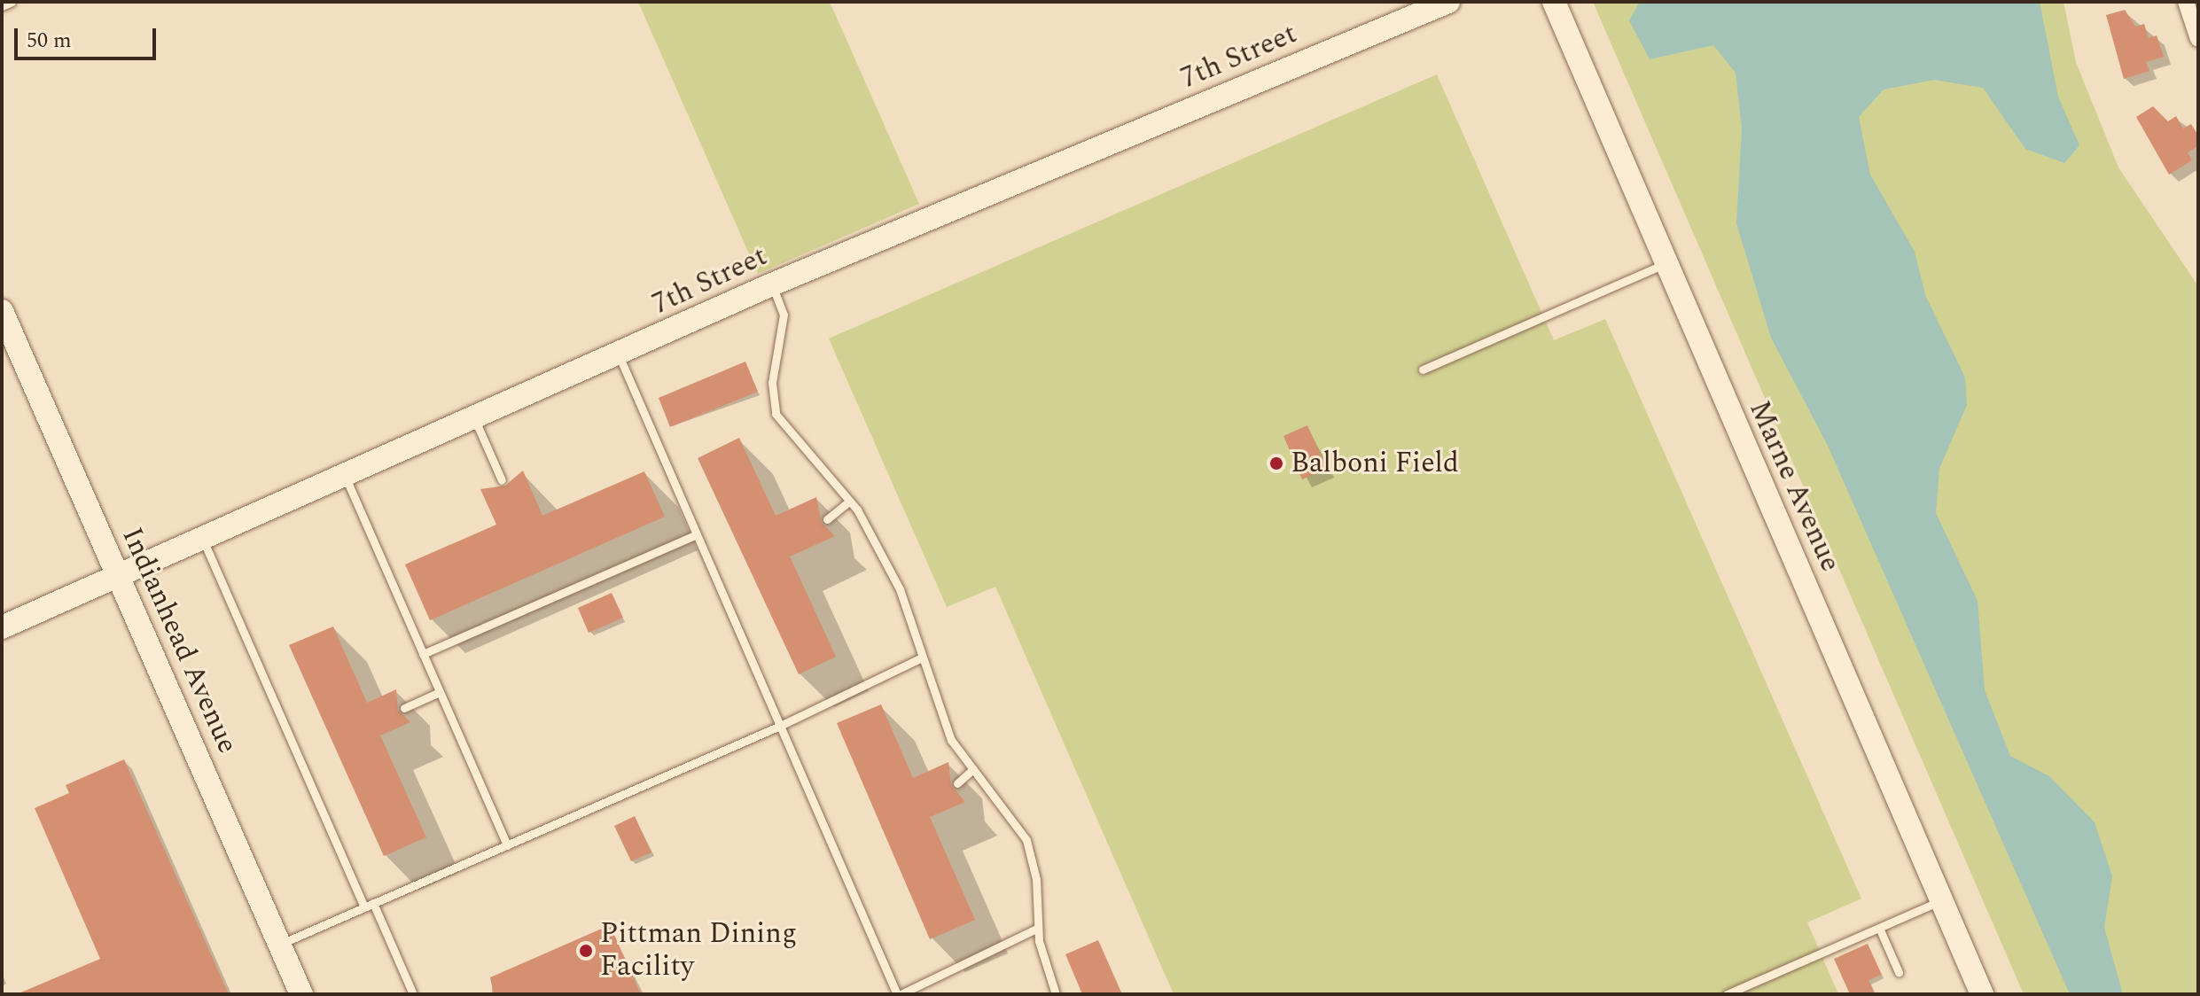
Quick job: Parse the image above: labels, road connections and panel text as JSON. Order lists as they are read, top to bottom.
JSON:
{
  "streets": {
    "street": ["7th Street", "Marne Avenue", "Indianhead Avenue"]
  },
  "crossings": [
    ["7th Street", "Indianhead Avenue"]
  ],
  "places": ["Balboni Field", "Pittman Dining Facility"],
  "scale_bar": "50 m"
}
